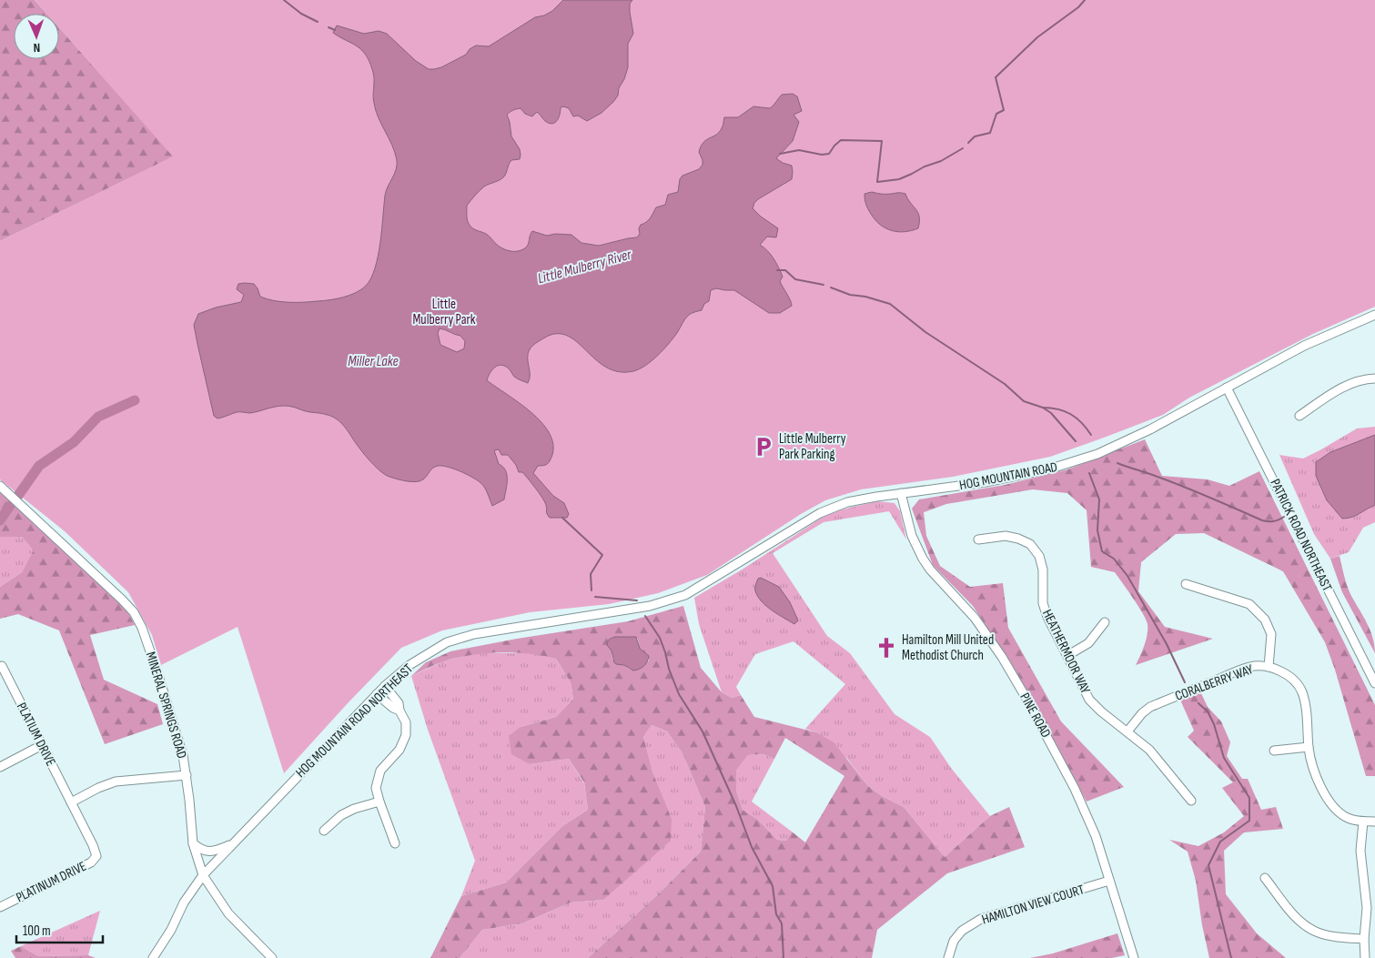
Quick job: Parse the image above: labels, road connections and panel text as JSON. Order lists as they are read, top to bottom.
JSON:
{
  "streets": {
    "street": [
      "HOG MOUNTAIN ROAD",
      "PATRICK ROAD NORTHEAST",
      "HEATHERMOOR WAY",
      "CORALBERRY WAY",
      "MINERAL SPRINGS ROAD",
      "PINE ROAD",
      "HOG MOUNTAIN ROAD NORTHEAST",
      "PLATIUM DRIVE",
      "PLATINUM DRIVE",
      "HAMILTON VIEW COURT"
    ]
  },
  "crossings": [
    ["HOG MOUNTAIN ROAD", "PATRICK ROAD NORTHEAST"],
    ["HOG MOUNTAIN ROAD", "PINE ROAD"],
    ["HOG MOUNTAIN ROAD", "HOG MOUNTAIN ROAD NORTHEAST"],
    ["HEATHERMOOR WAY", "CORALBERRY WAY"],
    ["MINERAL SPRINGS ROAD", "HOG MOUNTAIN ROAD NORTHEAST"],
    ["PINE ROAD", "HAMILTON VIEW COURT"],
    ["PLATIUM DRIVE", "PLATINUM DRIVE"]
  ],
  "water": ["Little Mulberry River", "Miller Lake"],
  "parks": ["Little Mulberry Park"],
  "places": {
    "parking": ["Little Mulberry Park Parking"],
    "church": ["Hamilton Mill United Methodist Church"]
  },
  "scale_bar": "100 m",
  "north": "bottom"
}
